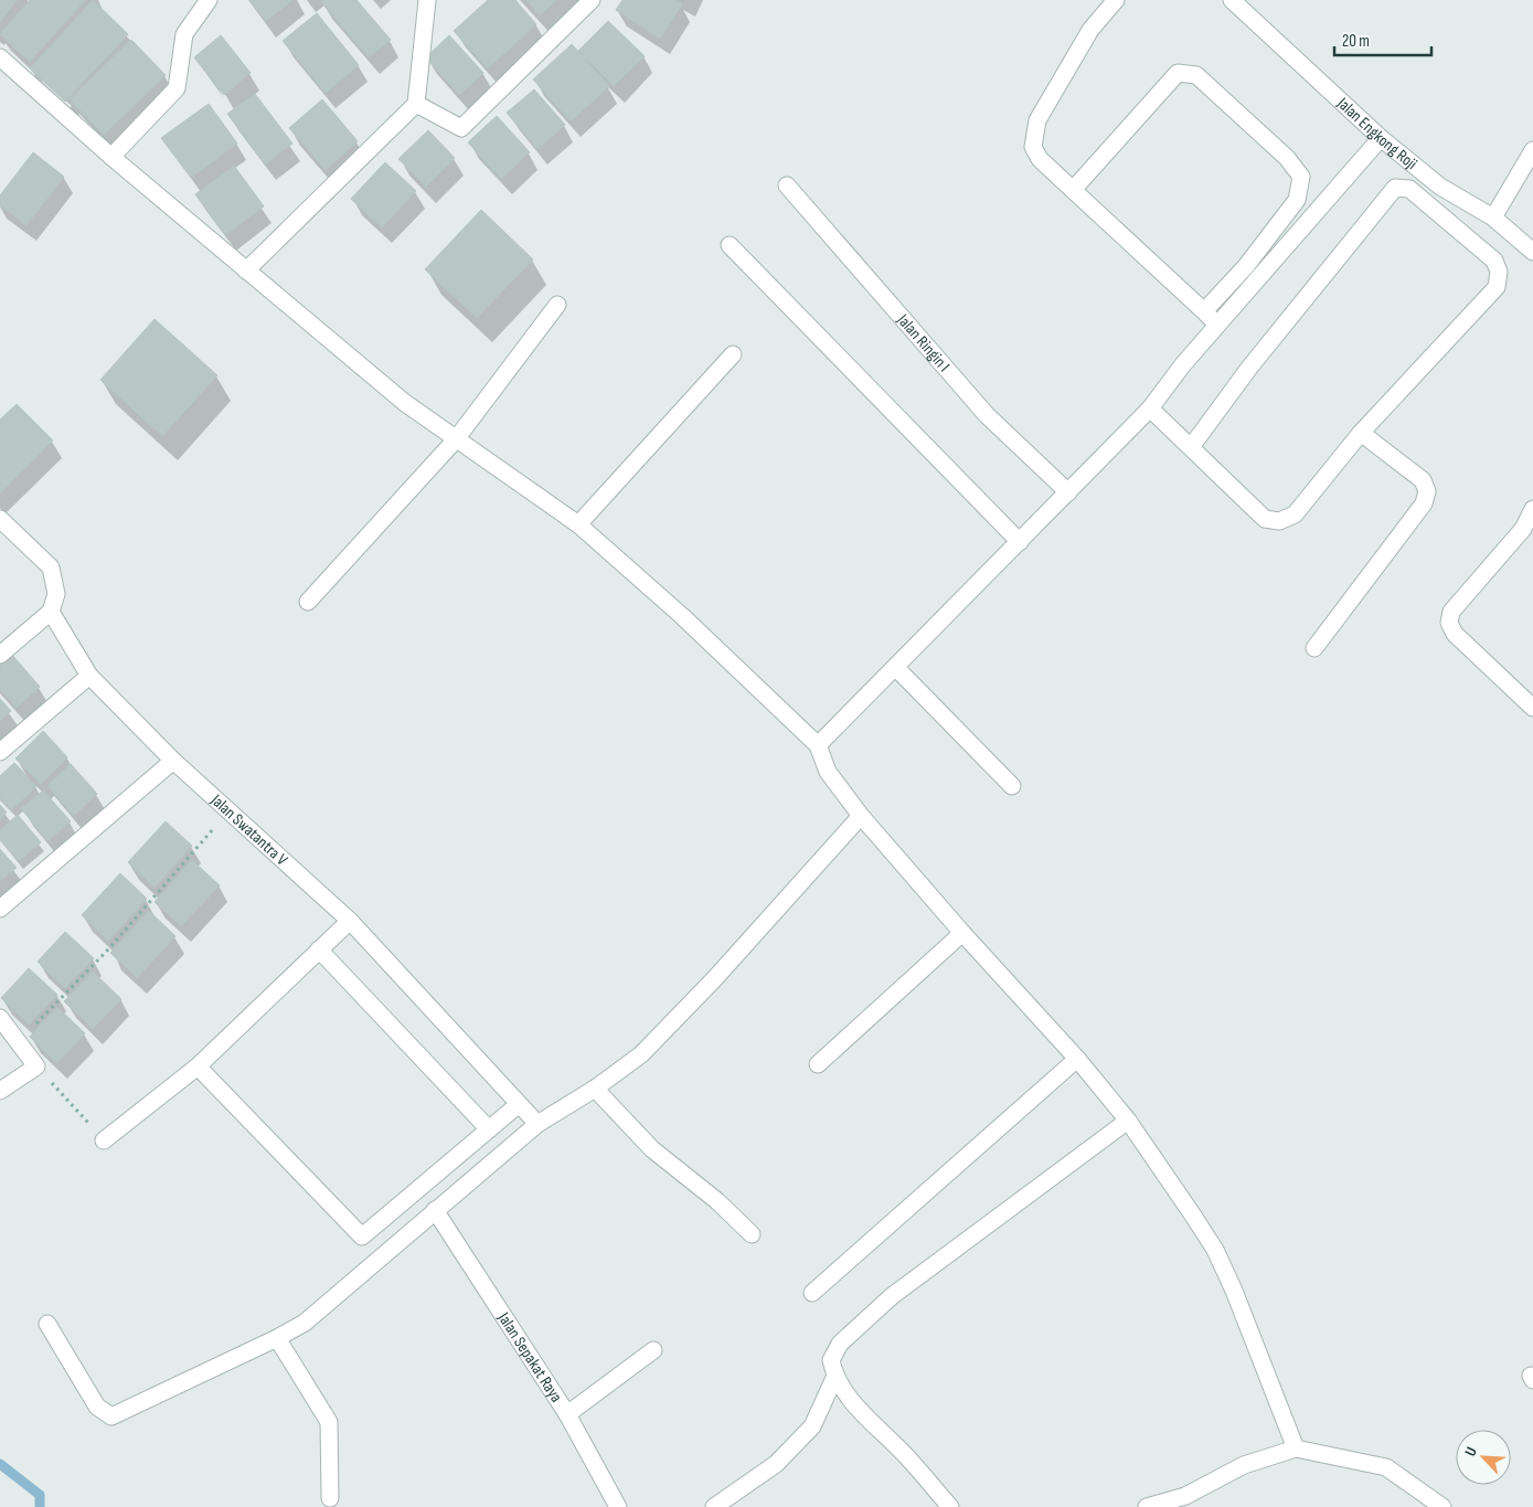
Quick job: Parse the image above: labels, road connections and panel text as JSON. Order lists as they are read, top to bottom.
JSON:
{
  "streets": {
    "street": [
      "Jalan Engkong Roji",
      "Jalan Ringin I",
      "Jalan Swatantra V",
      "Jalan Sepakat Raya"
    ]
  },
  "scale_bar": "20 m",
  "north": "top left"
}
